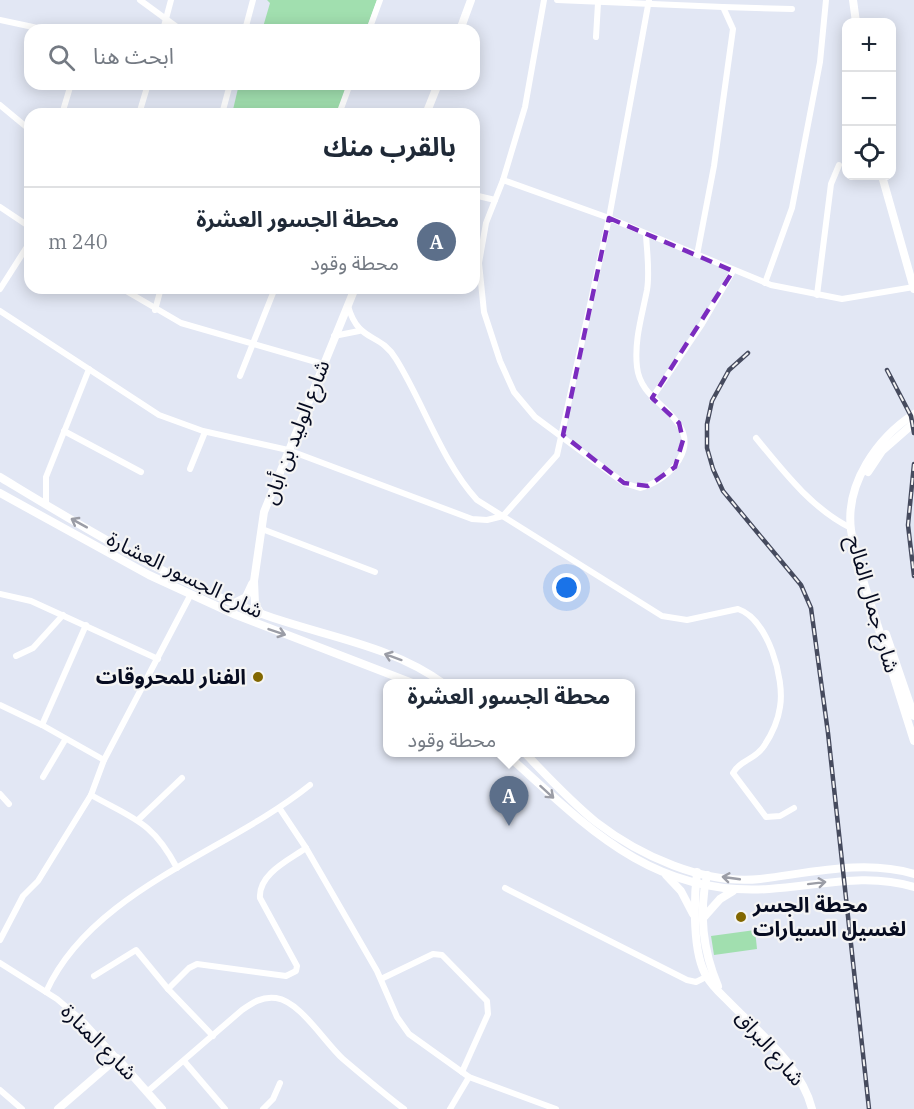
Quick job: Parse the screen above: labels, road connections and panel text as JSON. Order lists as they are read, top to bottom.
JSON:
{
  "streets": {
    "main road": [
      "شارع الوليد بن أبان",
      "شارع الجسور العشارة",
      "شارع جمال الفالح",
      "شارع المنارة",
      "شارع البراق"
    ]
  },
  "crossings": [
    ["شارع الوليد بن أبان", "شارع الجسور العشارة"]
  ],
  "places": ["الفنار للمحروقات", "محطة الجسر لغسيل السيارات"],
  "page": {
    "map_buttons": ["+", "−"],
    "search": "ابحث هنا",
    "heading": "بالقرب منك",
    "list": [
      {
        "mark": "A",
        "name": "محطة الجسور العشرة",
        "note": "محطة وقود",
        "value": "240 m"
      }
    ],
    "popup": ["محطة الجسور العشرة", "محطة وقود"],
    "pins": "A"
  }
}
